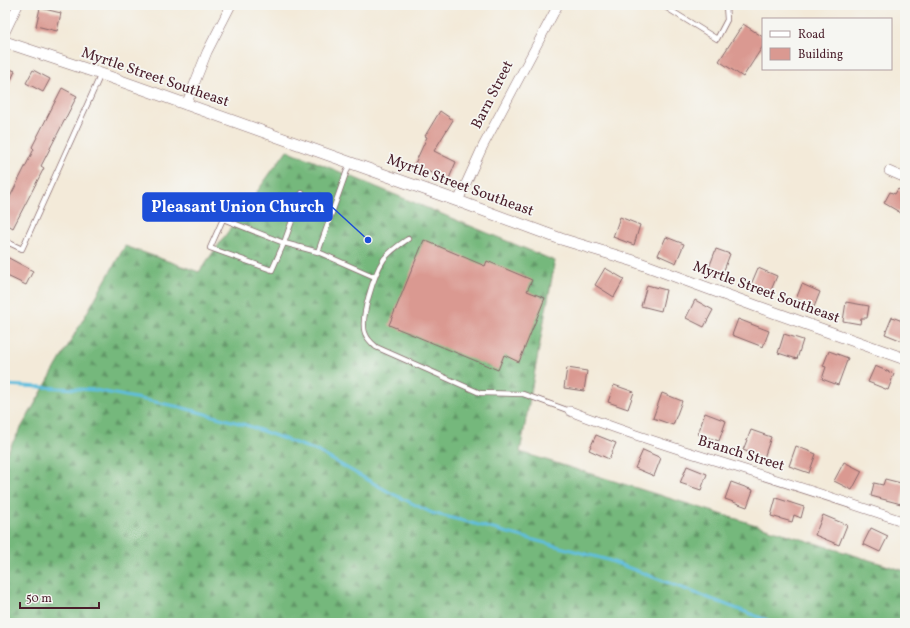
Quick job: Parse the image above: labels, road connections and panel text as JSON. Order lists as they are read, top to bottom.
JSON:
{
  "streets": {
    "street": ["Myrtle Street Southeast", "Barn Street", "Branch Street"]
  },
  "crossings": [
    ["Myrtle Street Southeast", "Barn Street"]
  ],
  "places": ["Pleasant Union Church"],
  "legend": ["Road", "Building"],
  "scale_bar": "50 m"
}
